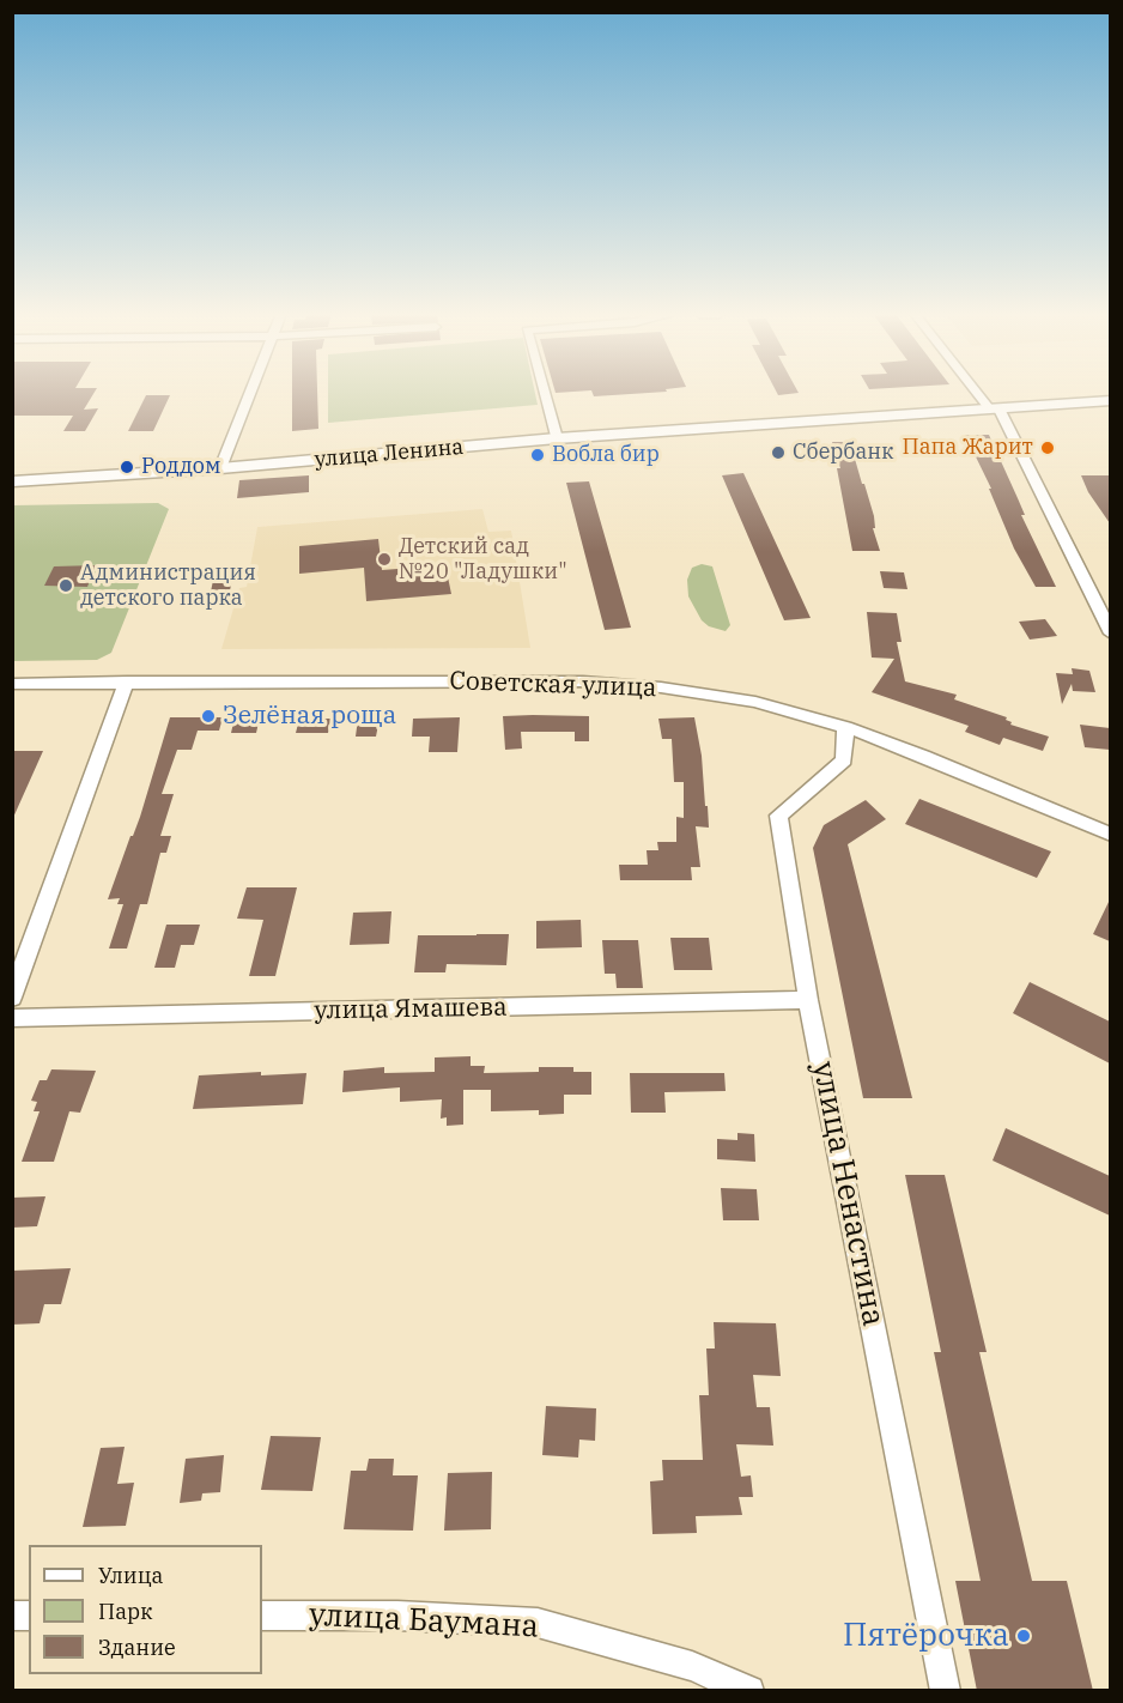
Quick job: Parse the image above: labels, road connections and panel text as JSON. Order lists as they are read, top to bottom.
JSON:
{
  "streets": {
    "main road": ["улица Ленина"],
    "street": [
      "Советская улица",
      "улица Ямашева",
      "улица Ненастина",
      "улица Баумана"
    ]
  },
  "crossings": [
    ["Советская улица", "улица Ненастина"],
    ["улица Ямашева", "улица Ненастина"]
  ],
  "places": [
    "Папа Жарит",
    "Сбербанк",
    "Вобла бир",
    "Роддом",
    "Детский сад №20 \"Ладушки\"",
    "Администрация детского парка",
    "Зелёная роща",
    "Пятёрочка"
  ],
  "legend": ["Улица", "Парк", "Здание"]
}
